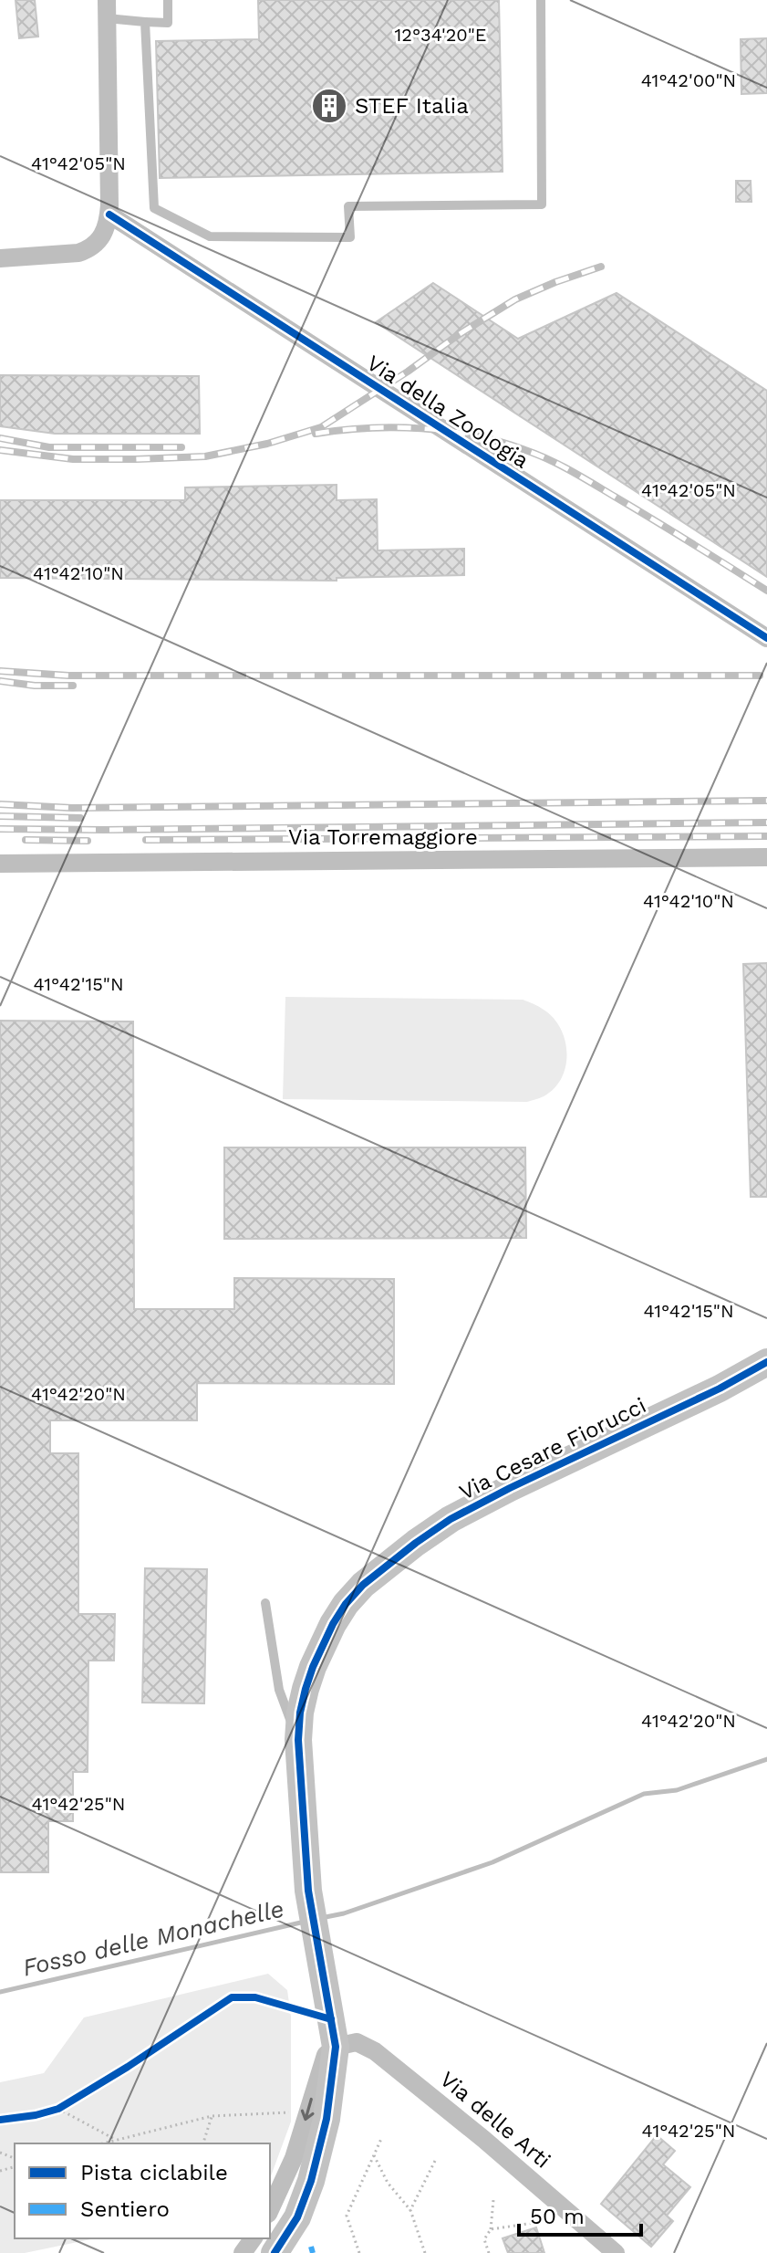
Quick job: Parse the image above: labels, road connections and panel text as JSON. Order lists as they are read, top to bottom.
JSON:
{
  "streets": {
    "street": [
      "Via della Zoologia",
      "Via Torremaggiore",
      "Via Cesare Fiorucci",
      "Via delle Arti"
    ]
  },
  "crossings": [
    ["Via Cesare Fiorucci", "Via delle Arti"]
  ],
  "water": ["Fosso delle Monachelle"],
  "places": {
    "building": ["STEF Italia"]
  },
  "legend": ["Pista ciclabile", "Sentiero"],
  "scale_bar": "50 m",
  "coordinates": [
    "12°34'20\"E",
    "41°42'00\"N",
    "41°42'05\"N",
    "41°42'10\"N",
    "41°42'15\"N",
    "41°42'20\"N",
    "41°42'25\"N"
  ]
}
